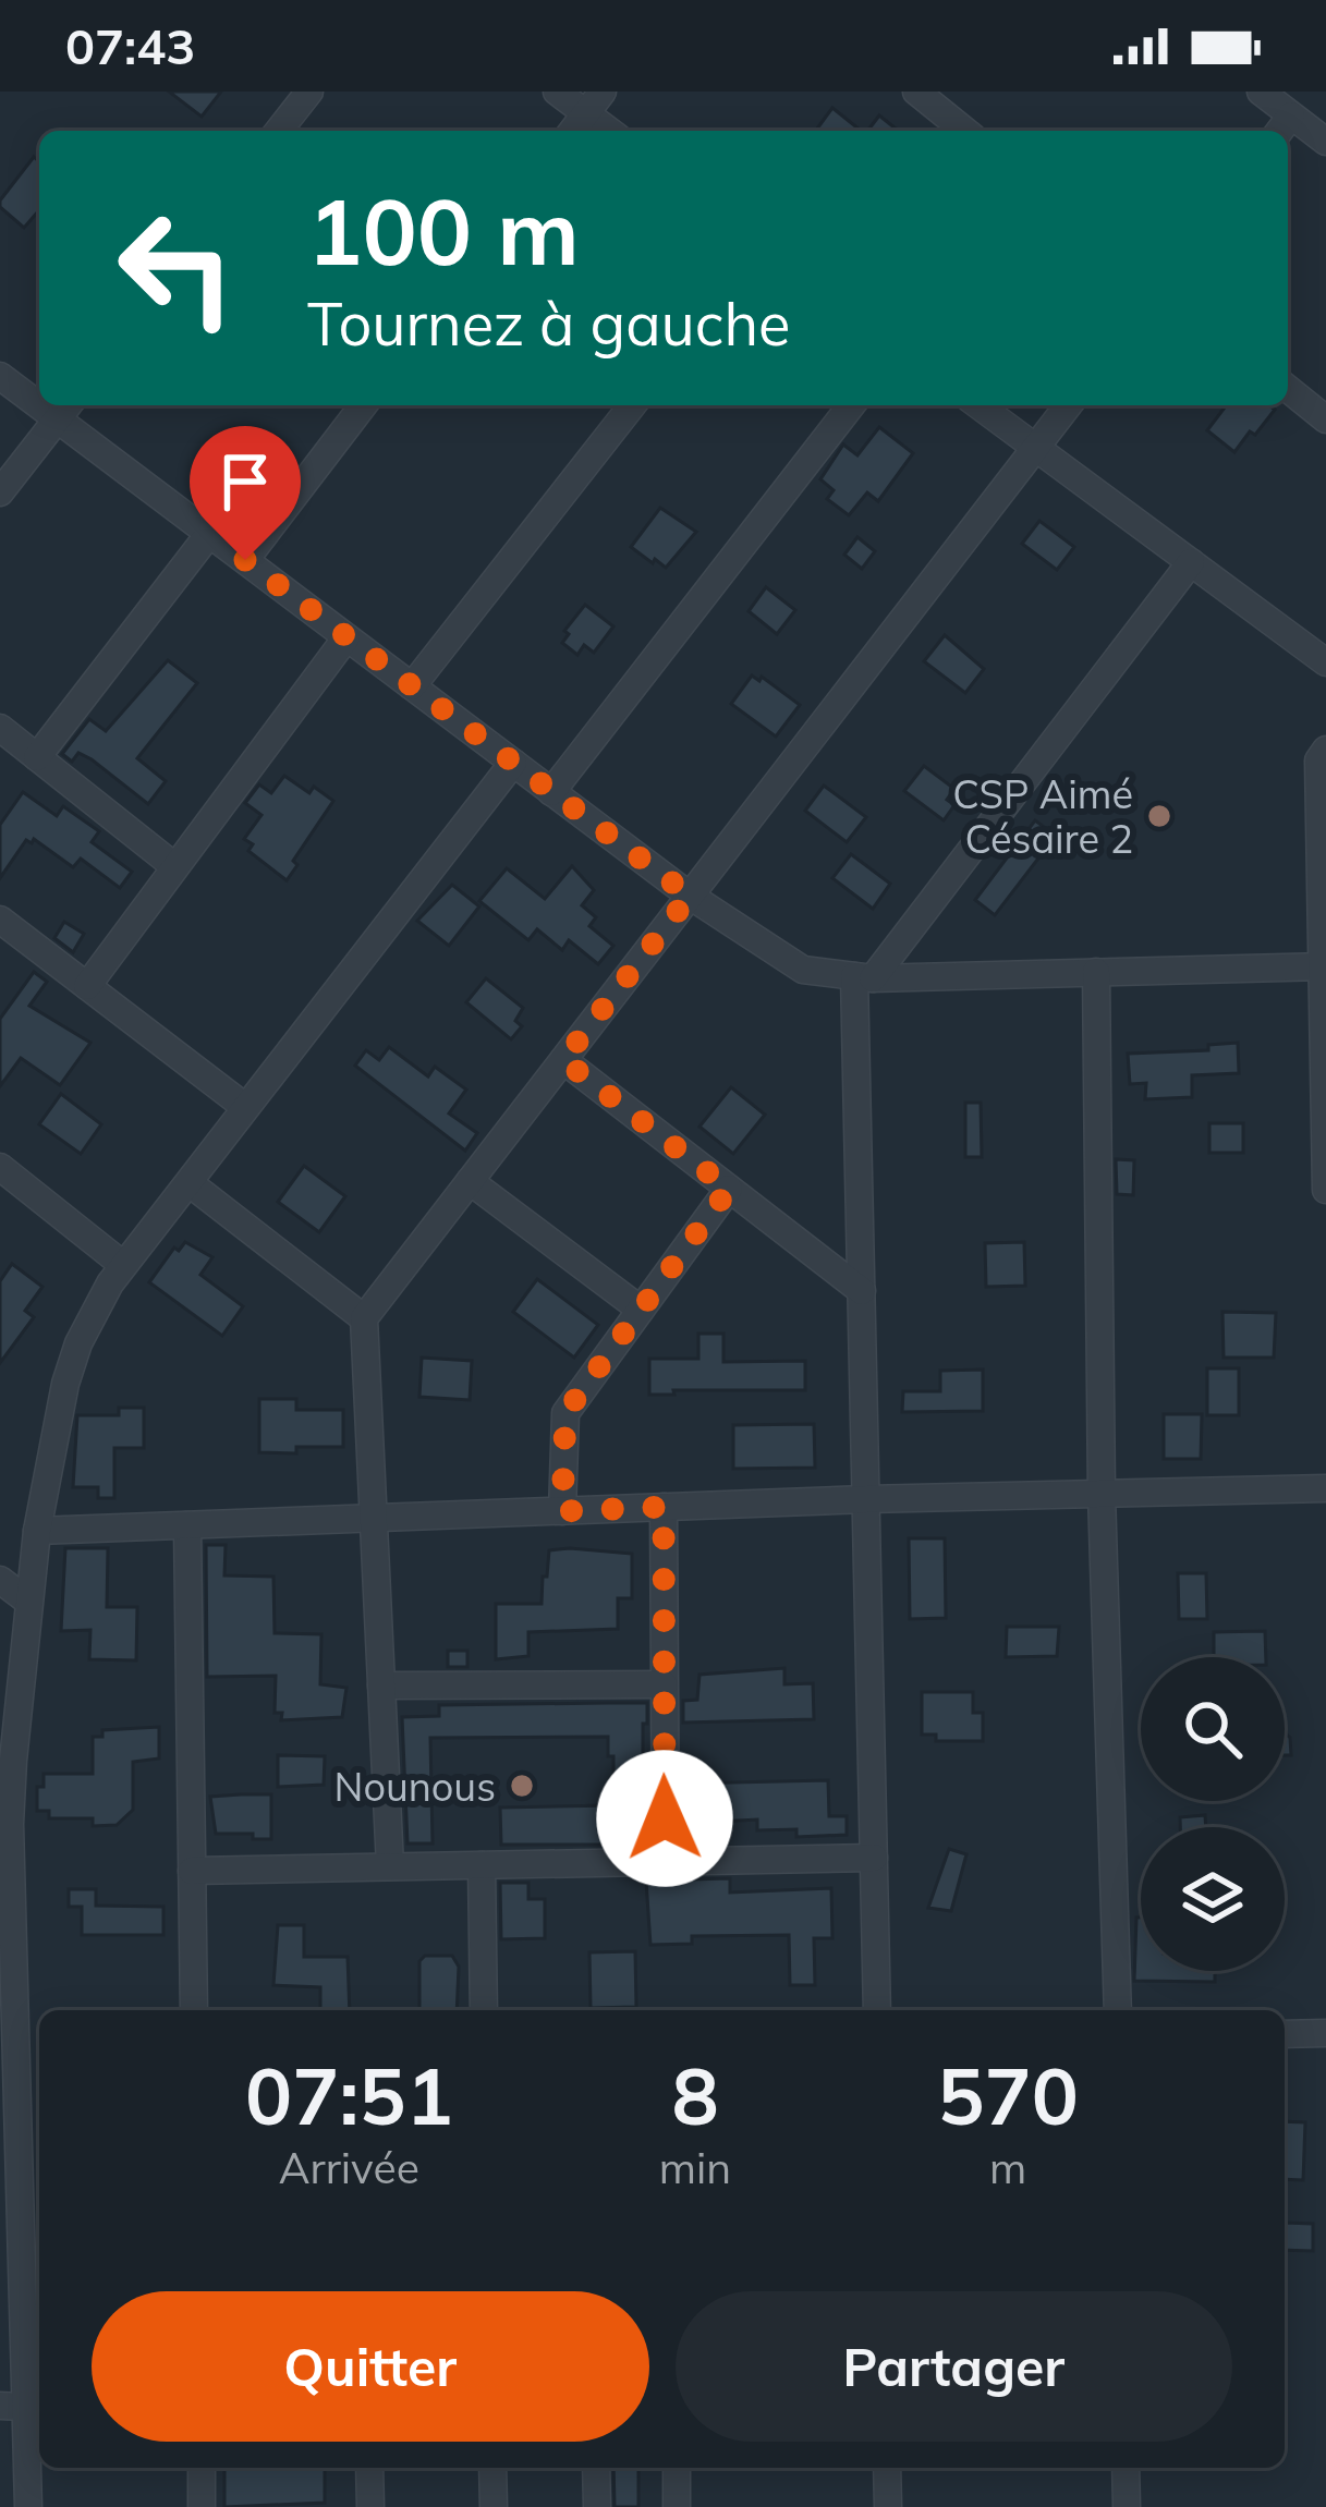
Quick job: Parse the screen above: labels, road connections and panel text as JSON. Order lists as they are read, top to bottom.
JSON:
{
  "places": ["CSP Aimé Césaire 2", "Nounous"],
  "page": {
    "status": "07:43",
    "turn": ["100 m", "Tournez à gauche"],
    "eta": [
      "07:51",
      "Arrivée",
      "8",
      "min",
      "570",
      "m"
    ],
    "buttons": ["Quitter", "Partager"]
  }
}
